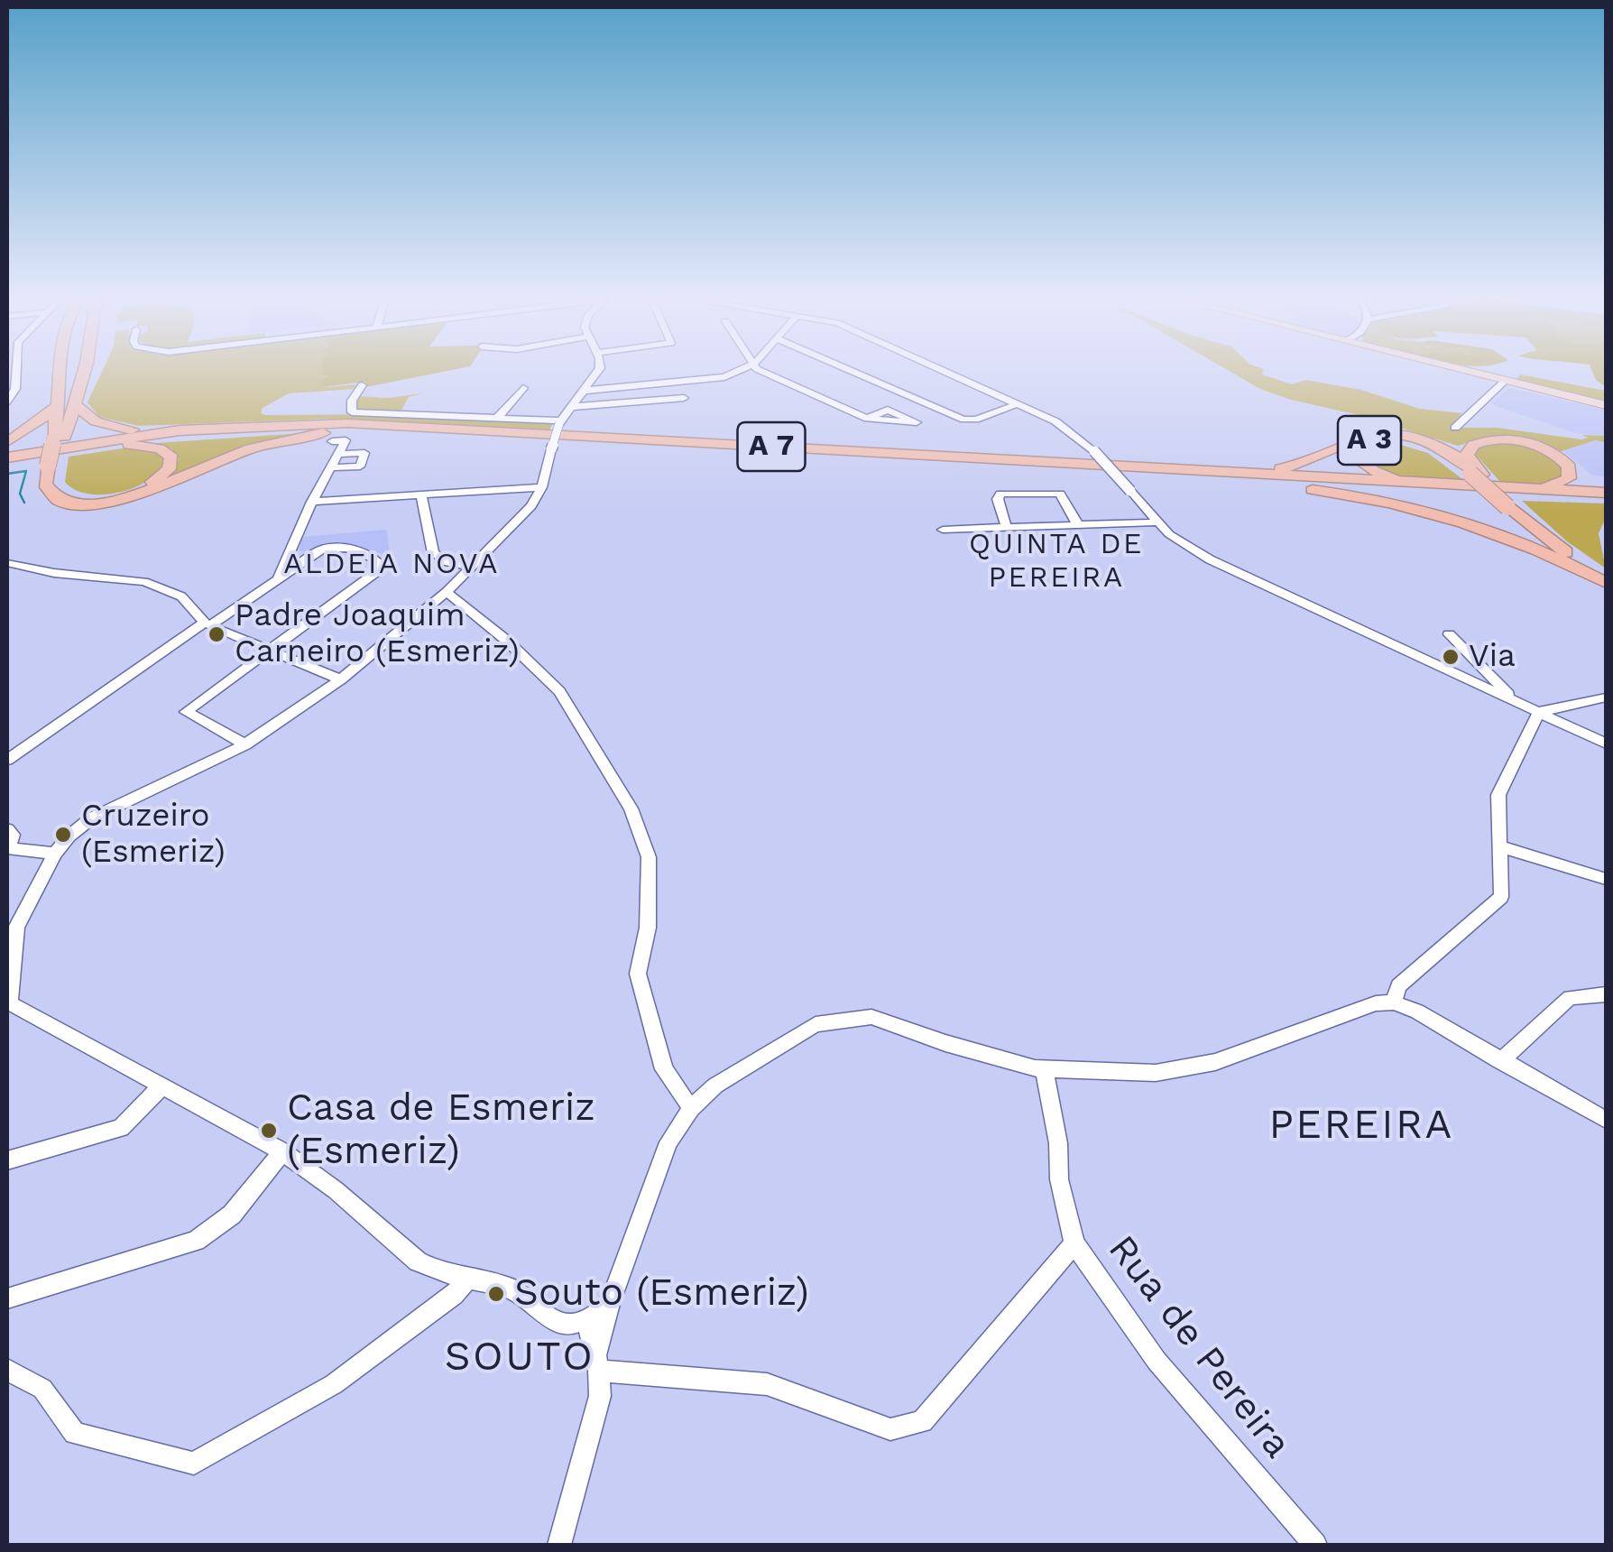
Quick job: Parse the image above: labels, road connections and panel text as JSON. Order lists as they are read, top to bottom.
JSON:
{
  "streets": {
    "highway": ["A 3", "A 7"],
    "street": ["Rua de Pereira"]
  },
  "crossings": [
    ["A 3", "A 7"]
  ],
  "districts": [
    "QUINTA DE PEREIRA",
    "ALDEIA NOVA",
    "PEREIRA",
    "SOUTO"
  ],
  "places": [
    "Padre Joaquim Carneiro (Esmeriz)",
    "Via",
    "Cruzeiro (Esmeriz)",
    "Casa de Esmeriz (Esmeriz)",
    "Souto (Esmeriz)"
  ]
}
